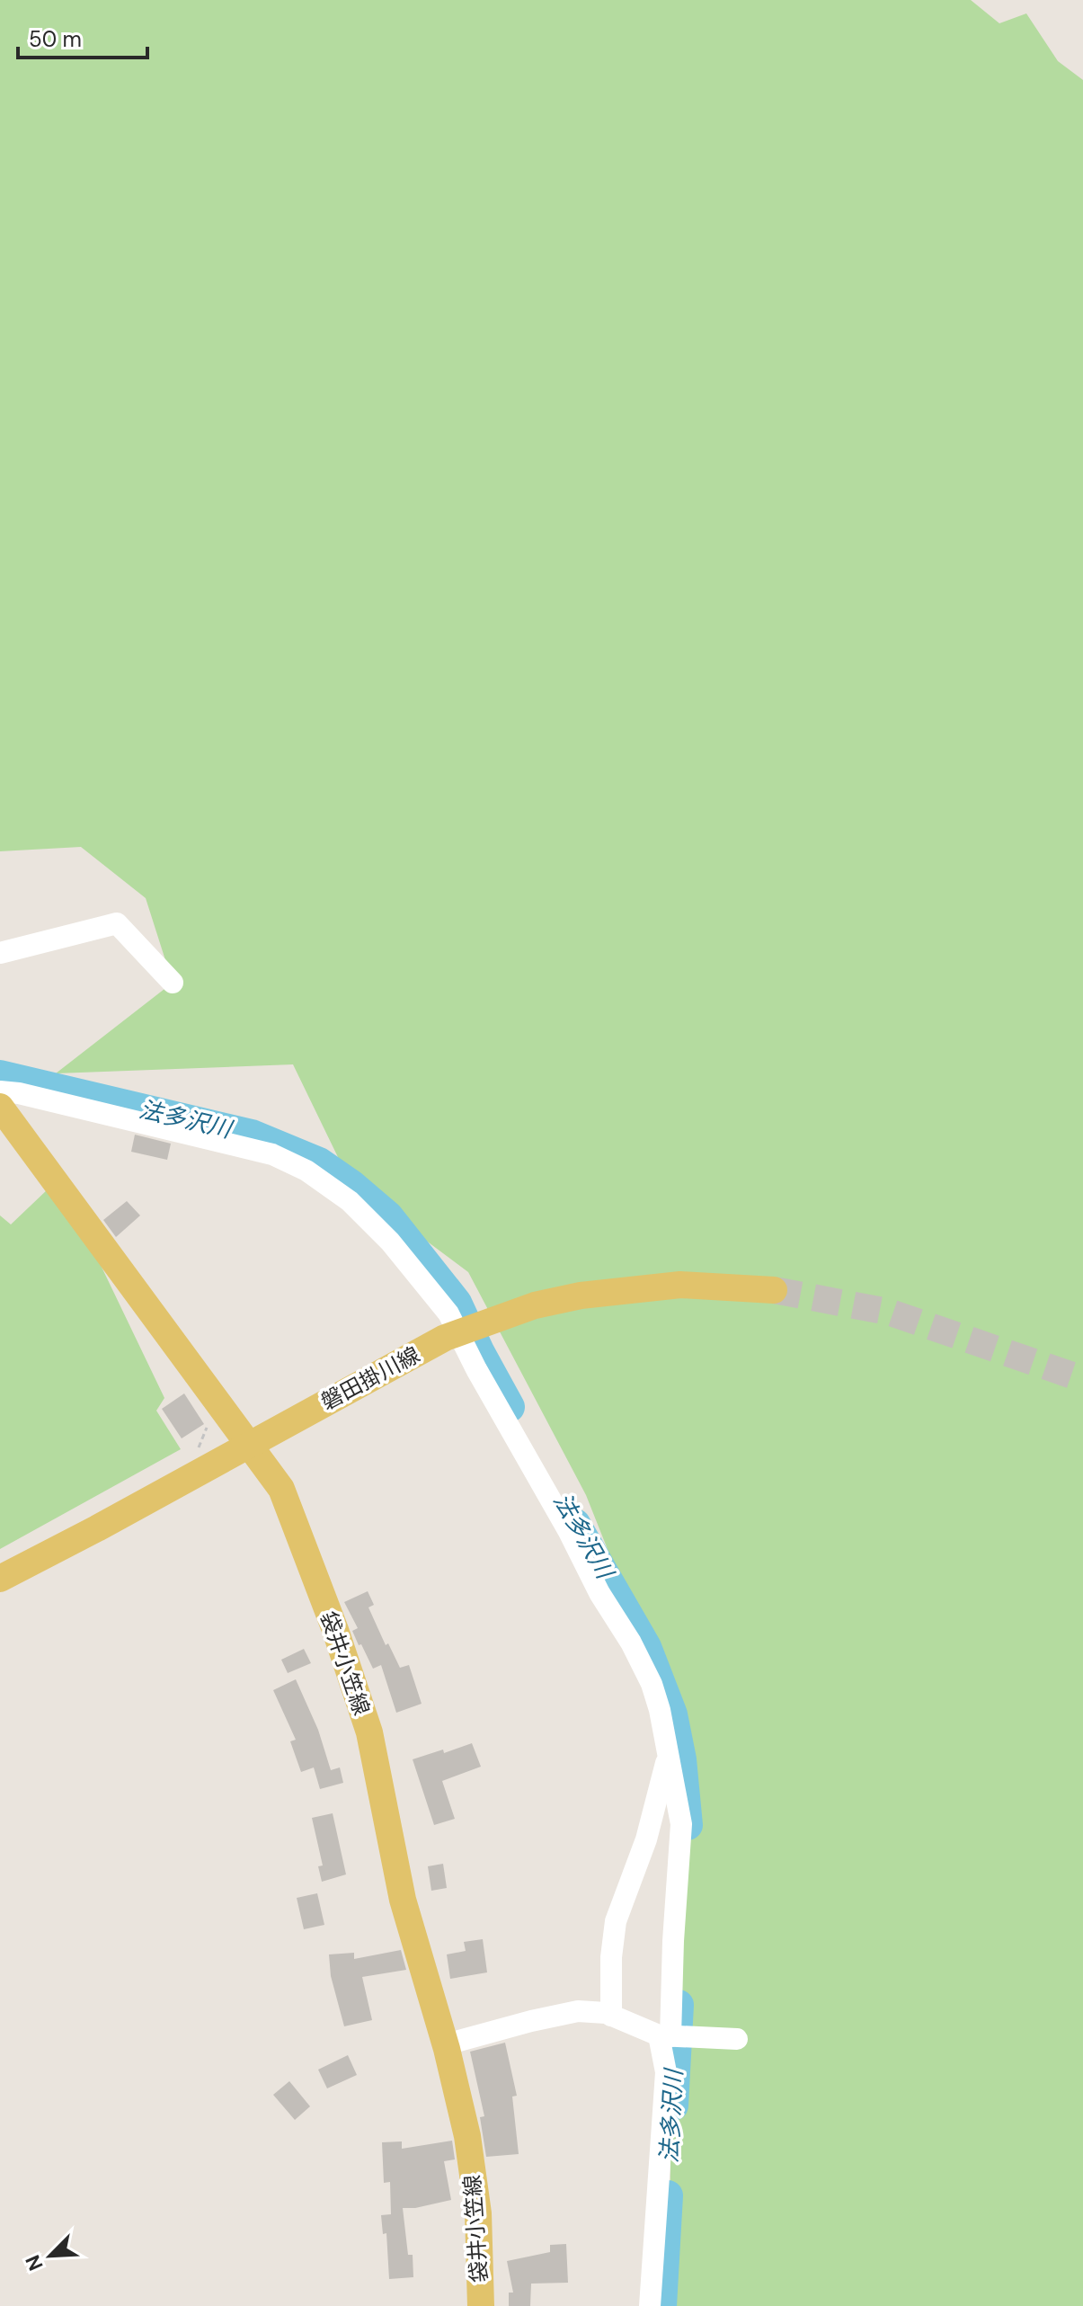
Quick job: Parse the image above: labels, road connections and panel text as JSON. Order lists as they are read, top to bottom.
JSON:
{
  "streets": {
    "main road": ["磐田掛川線", "袋井小笠線"]
  },
  "crossings": [
    ["磐田掛川線", "袋井小笠線"]
  ],
  "water": ["法多沢川"],
  "scale_bar": "50 m",
  "north": "bottom left"
}
